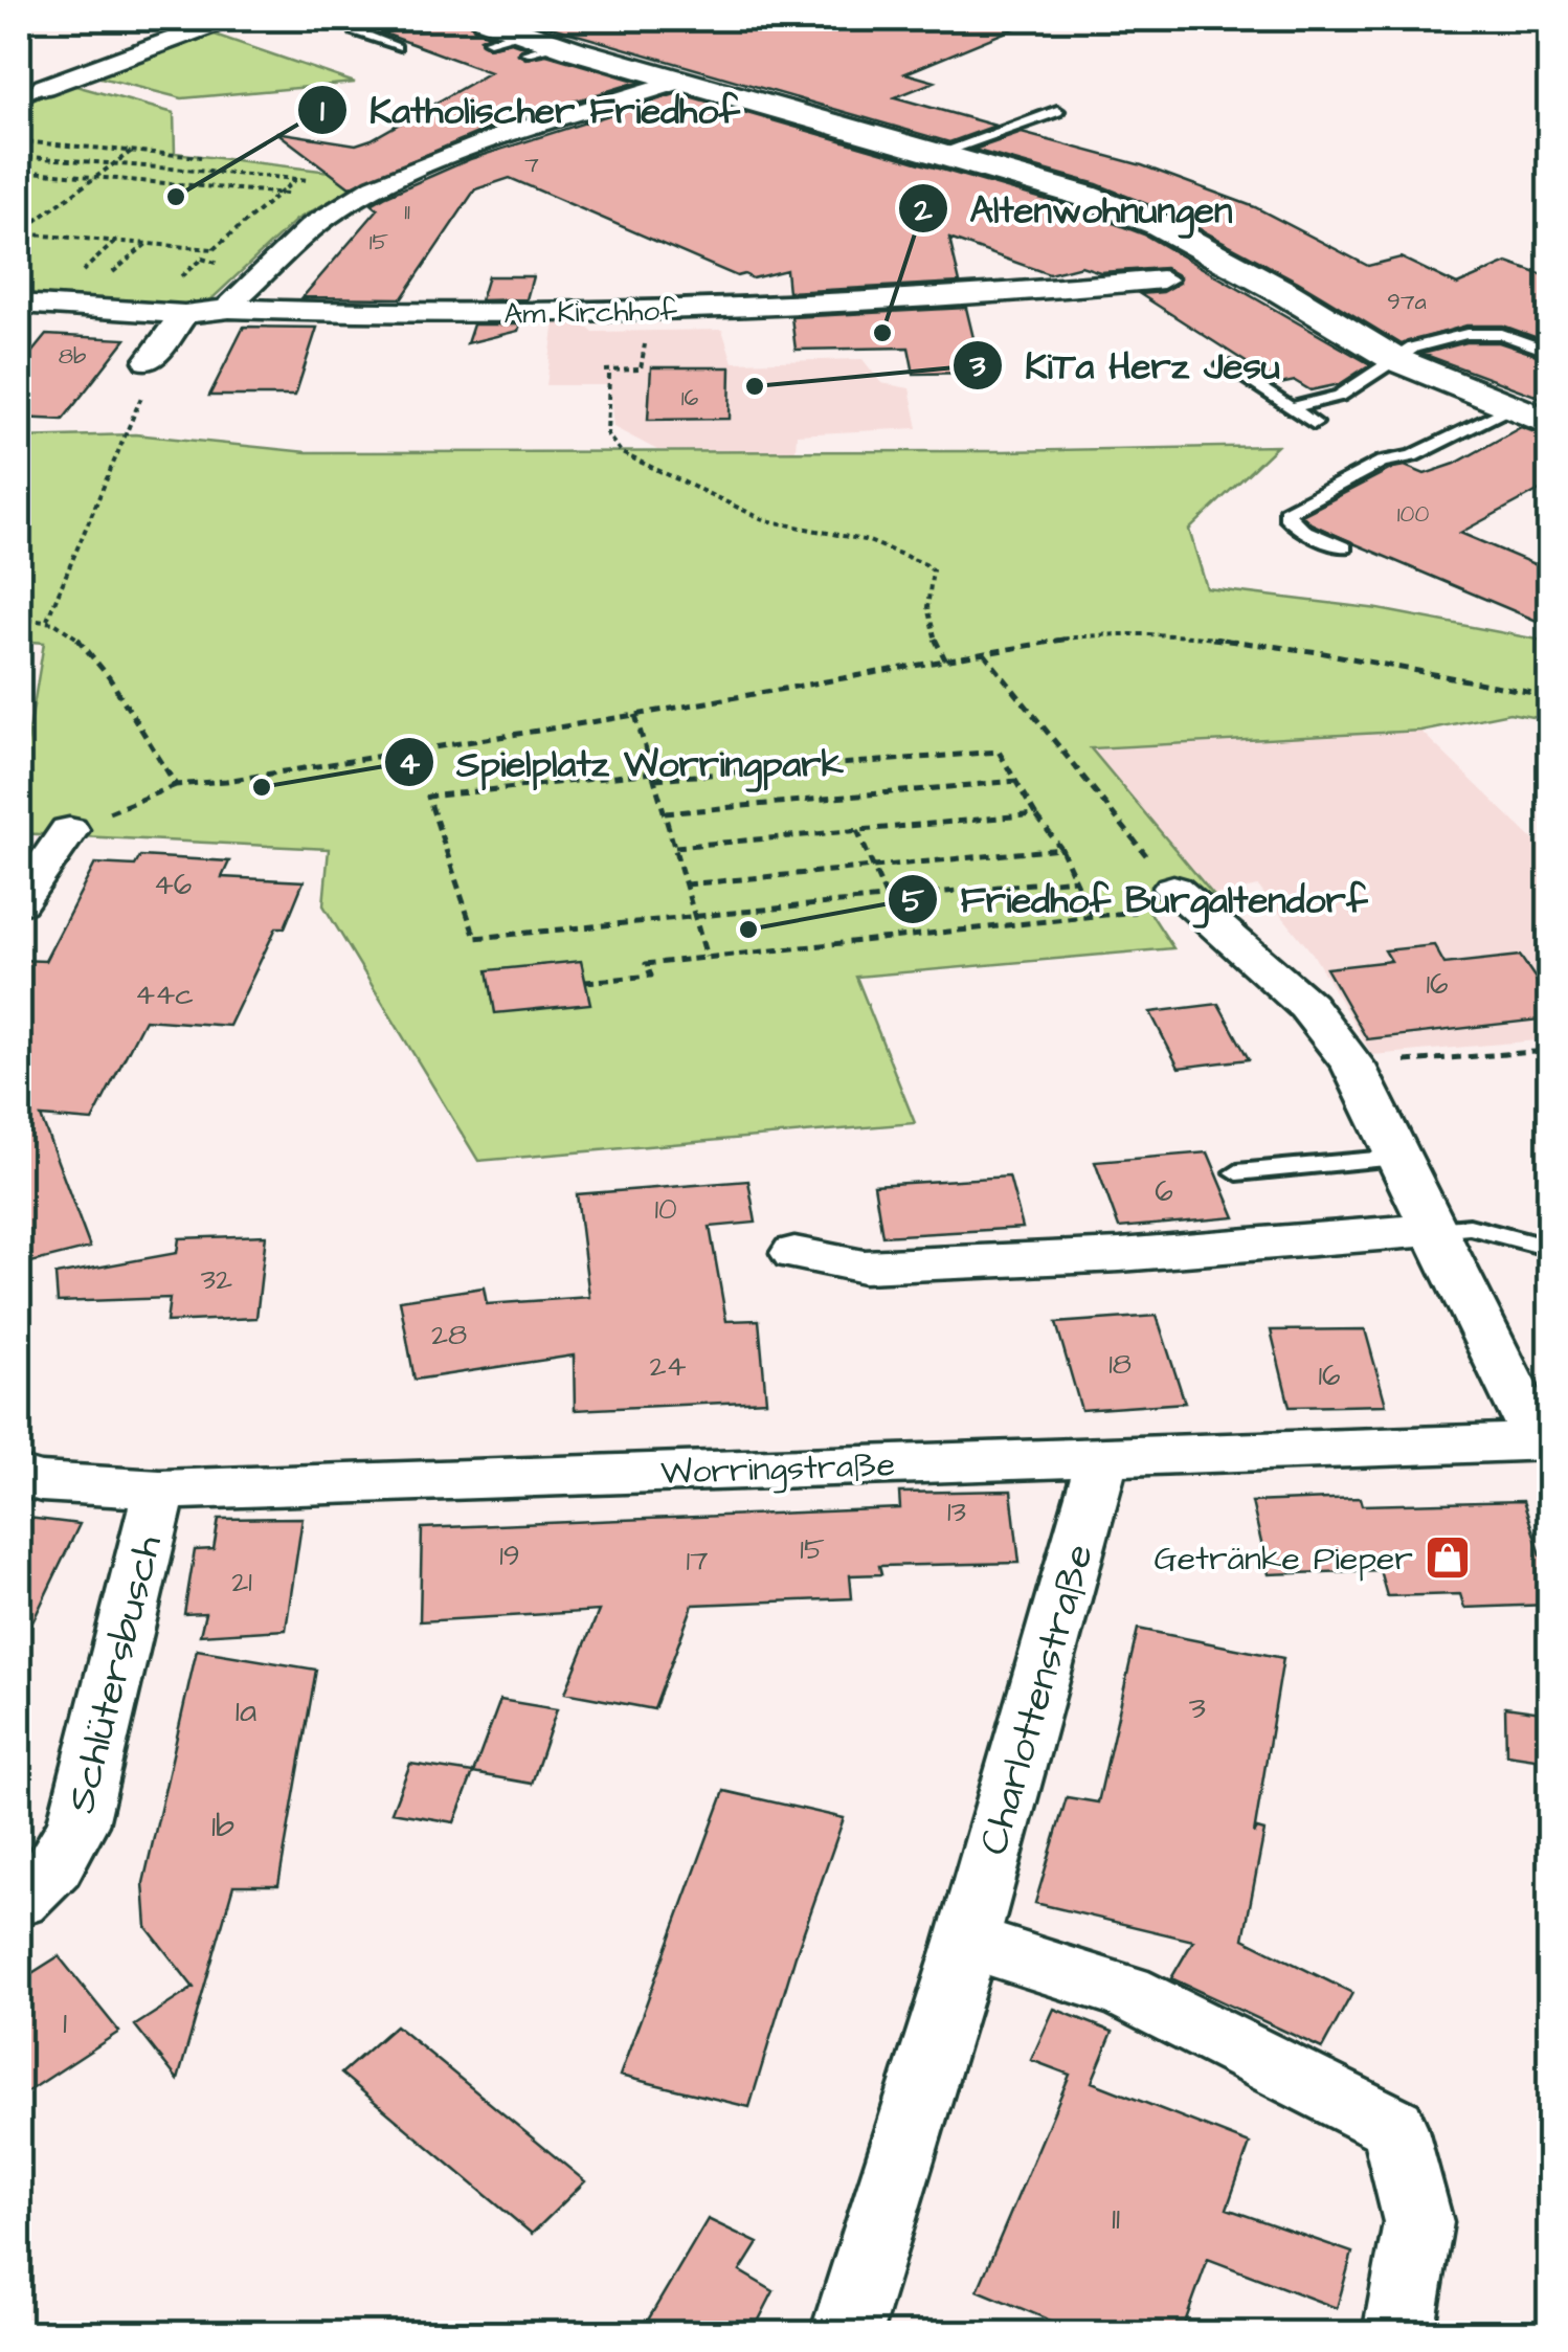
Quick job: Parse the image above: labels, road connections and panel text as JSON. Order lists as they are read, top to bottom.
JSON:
{
  "streets": {
    "street": [
      "Am Kirchhof",
      "Worringstraße",
      "Schlütersbusch",
      "Charlottenstraße"
    ]
  },
  "crossings": [
    ["Worringstraße", "Schlütersbusch"],
    ["Worringstraße", "Charlottenstraße"]
  ],
  "places": {
    "other": [
      "Katholischer Friedhof",
      "Altenwohnungen",
      "KiTa Herz Jesu",
      "Spielplatz Worringpark",
      "Friedhof Burgaltendorf"
    ],
    "shop": ["Getränke Pieper"]
  },
  "house_numbers": [
    "7",
    "11",
    "15",
    "97a",
    "8b",
    "16",
    "100",
    "46",
    "16",
    "44c",
    "6",
    "10",
    "32",
    "28",
    "18",
    "24",
    "16",
    "13",
    "15",
    "19",
    "17",
    "21",
    "3",
    "1a",
    "1b",
    "1",
    "11"
  ]
}
